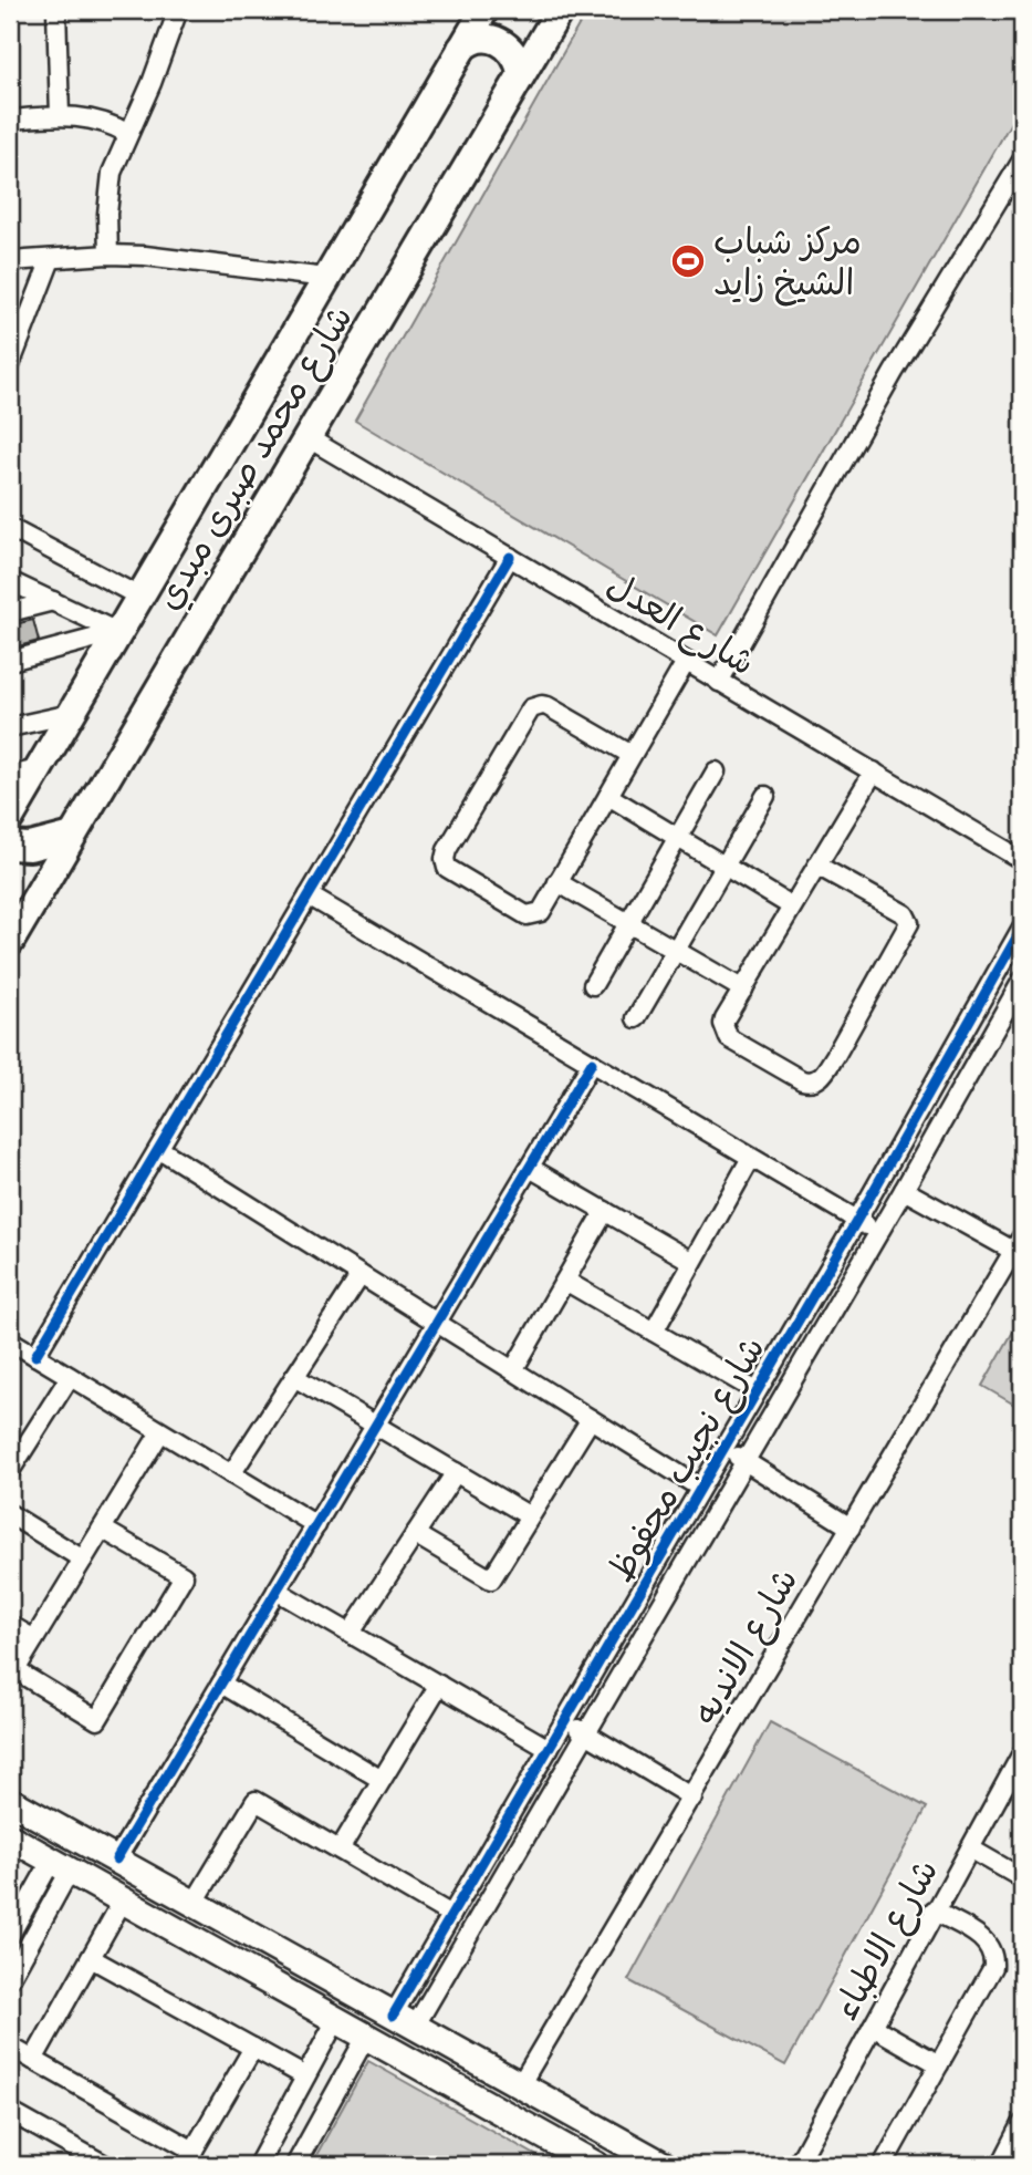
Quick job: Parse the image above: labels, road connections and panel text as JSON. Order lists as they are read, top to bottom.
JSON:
{
  "streets": {
    "main road": ["شارع محمد صبرى مبدي"],
    "street": [
      "شارع العدل",
      "شارع نجيب محفوظ",
      "شارع الانديه",
      "شارع الاطباء"
    ]
  },
  "crossings": [
    ["شارع محمد صبرى مبدي", "شارع العدل"]
  ],
  "places": {
    "sports": ["مركز شباب الشيخ زايد"]
  }
}
